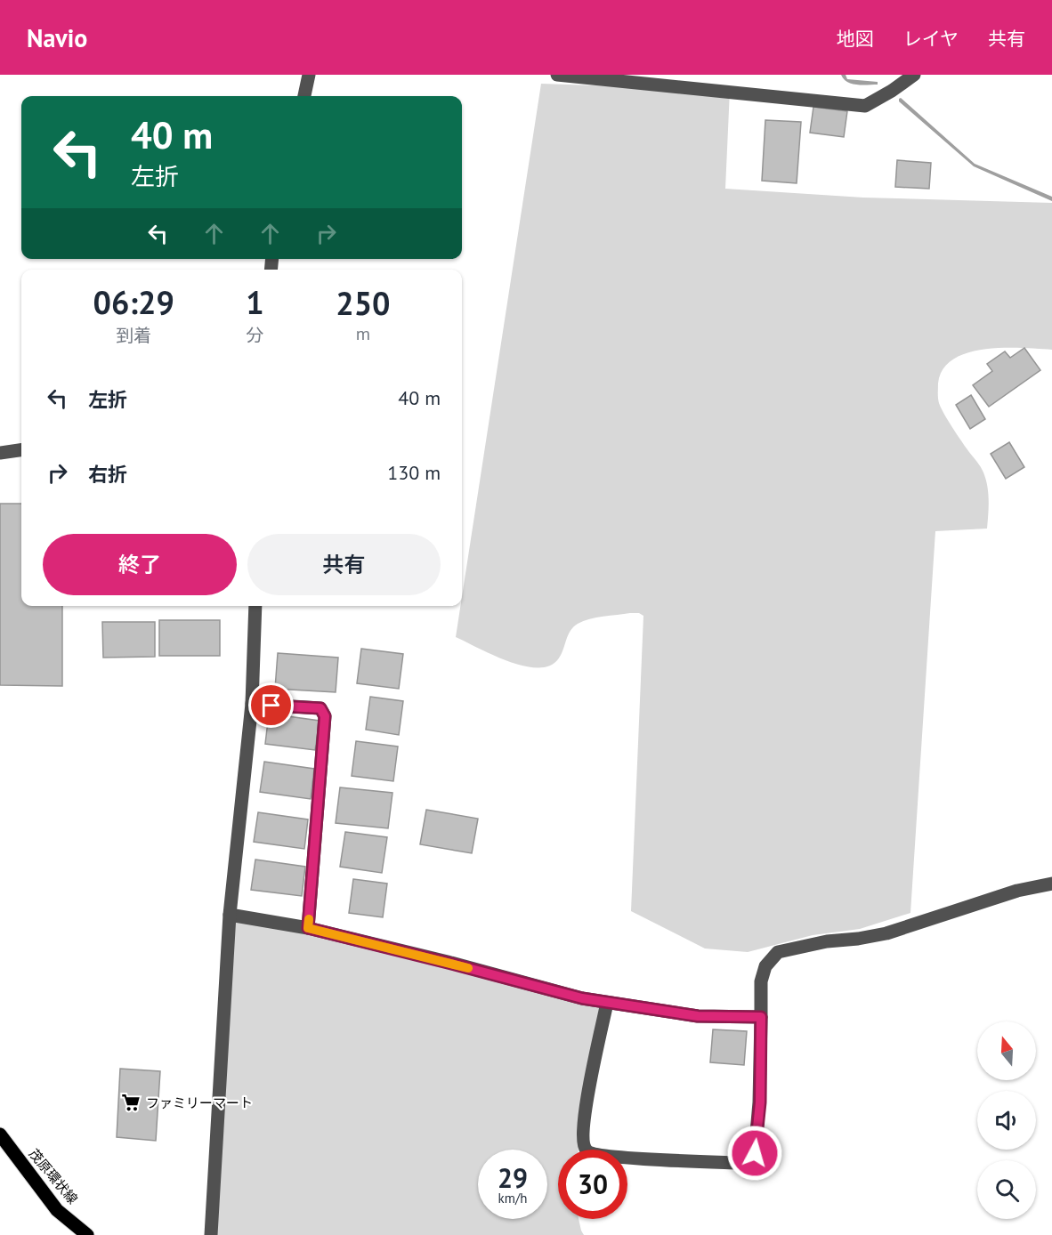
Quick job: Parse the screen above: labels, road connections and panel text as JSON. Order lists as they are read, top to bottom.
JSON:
{
  "streets": {
    "main road": ["茂原環状線"]
  },
  "places": {
    "supermarket": ["ファミリーマート"]
  },
  "north": "top",
  "page": {
    "header": "Navio",
    "nav": ["地図", "レイヤ", "共有"],
    "turn": ["40 m", "左折"],
    "eta": [
      "06:29",
      "到着",
      "1",
      "分",
      "250",
      "m"
    ],
    "list": [
      {
        "name": "左折",
        "value": "40 m"
      },
      {
        "name": "右折",
        "value": "130 m"
      }
    ],
    "buttons": ["終了", "共有"],
    "speed": "29 km/h",
    "limit": "30"
  }
}
